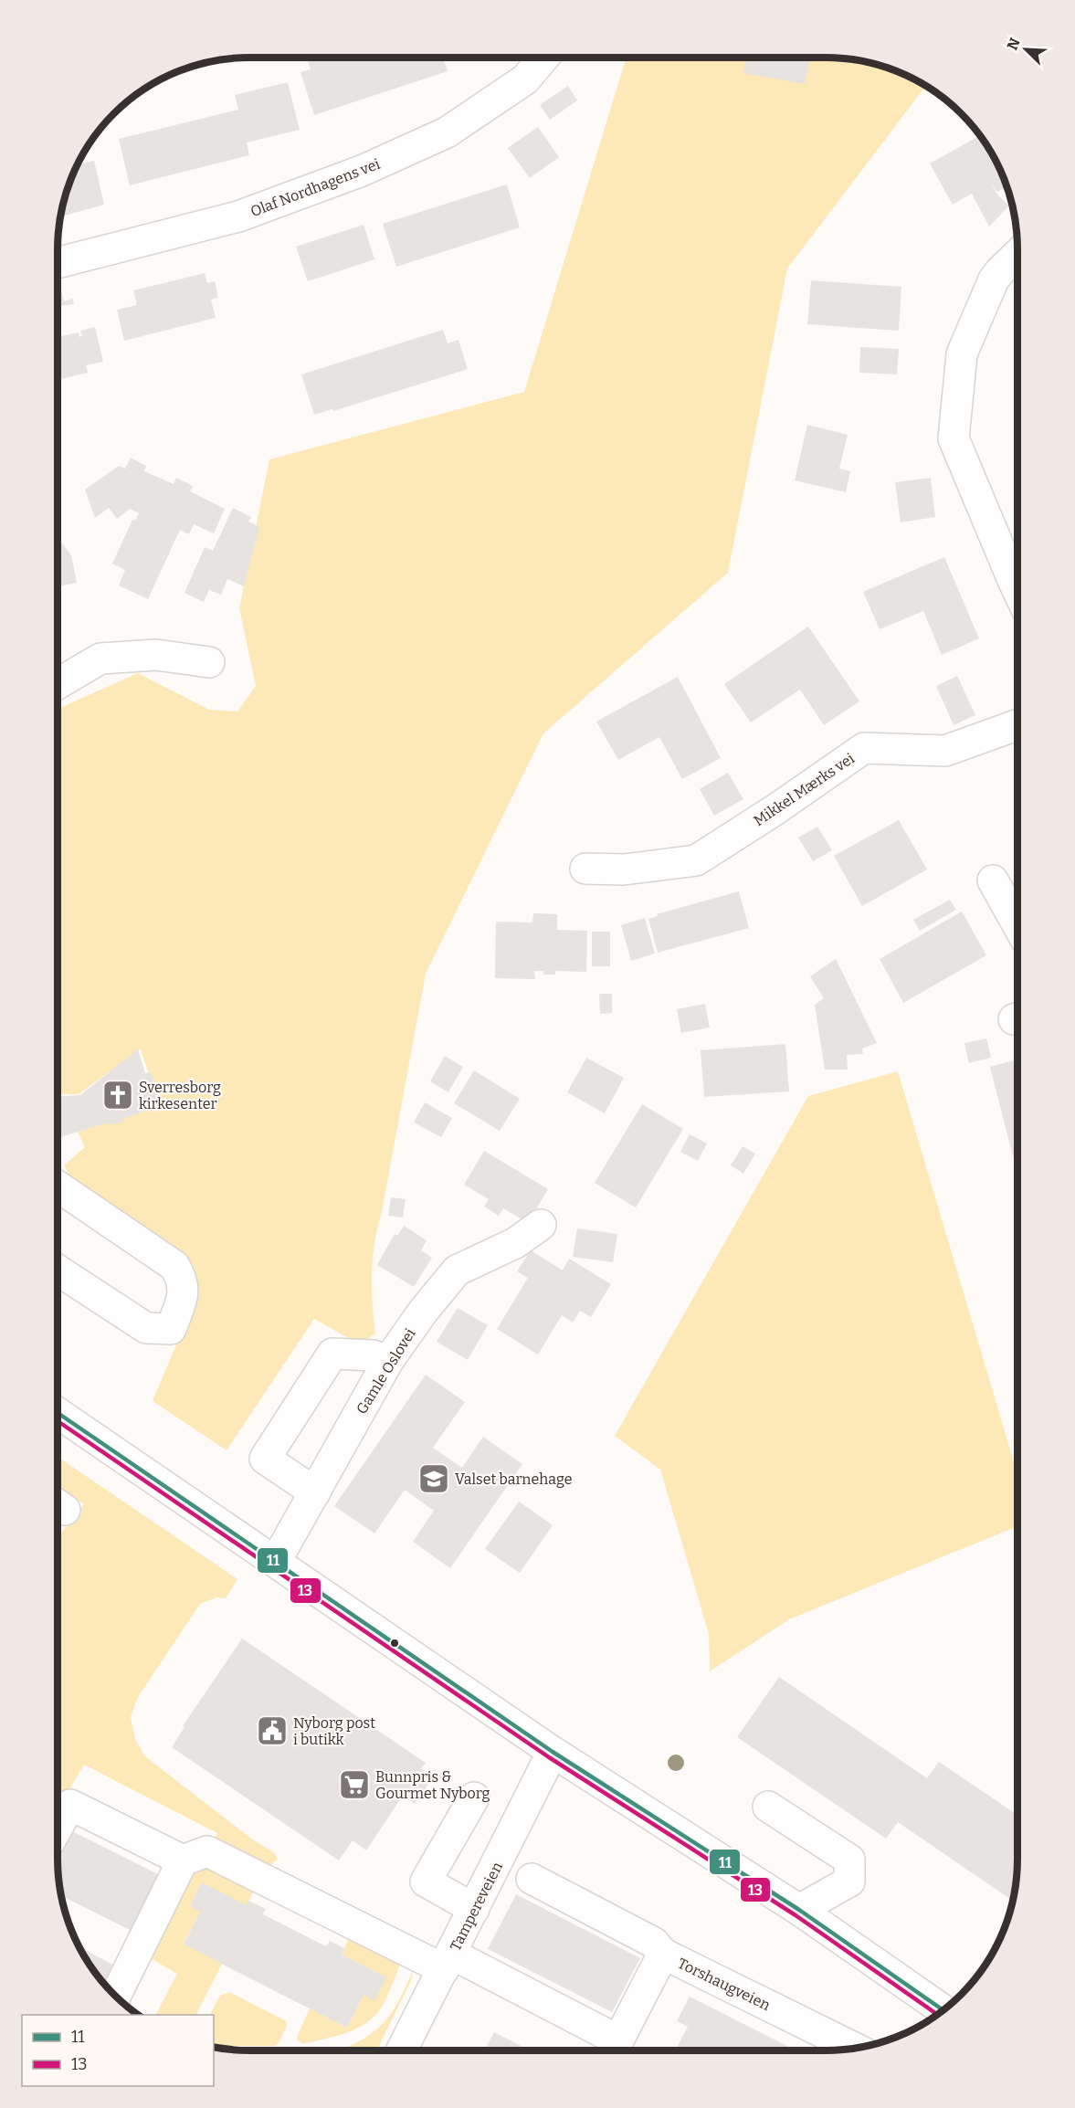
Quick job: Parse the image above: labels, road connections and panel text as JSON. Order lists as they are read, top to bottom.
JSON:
{
  "streets": {
    "street": [
      "Olaf Nordhagens vei",
      "Mikkel Mærks vei",
      "Gamle Oslovei",
      "Tampereveien",
      "Torshaugveien"
    ]
  },
  "crossings": [
    ["Tampereveien", "Torshaugveien"]
  ],
  "places": {
    "church": ["Sverresborg kirkesenter"],
    "school or university": ["Valset barnehage"],
    "public building": ["Nyborg post i butikk"],
    "supermarket": ["Bunnpris & Gourmet Nyborg"]
  },
  "lines": ["transit line 11", "transit line 13"],
  "legend": ["11", "13"],
  "north": "top left"
}
